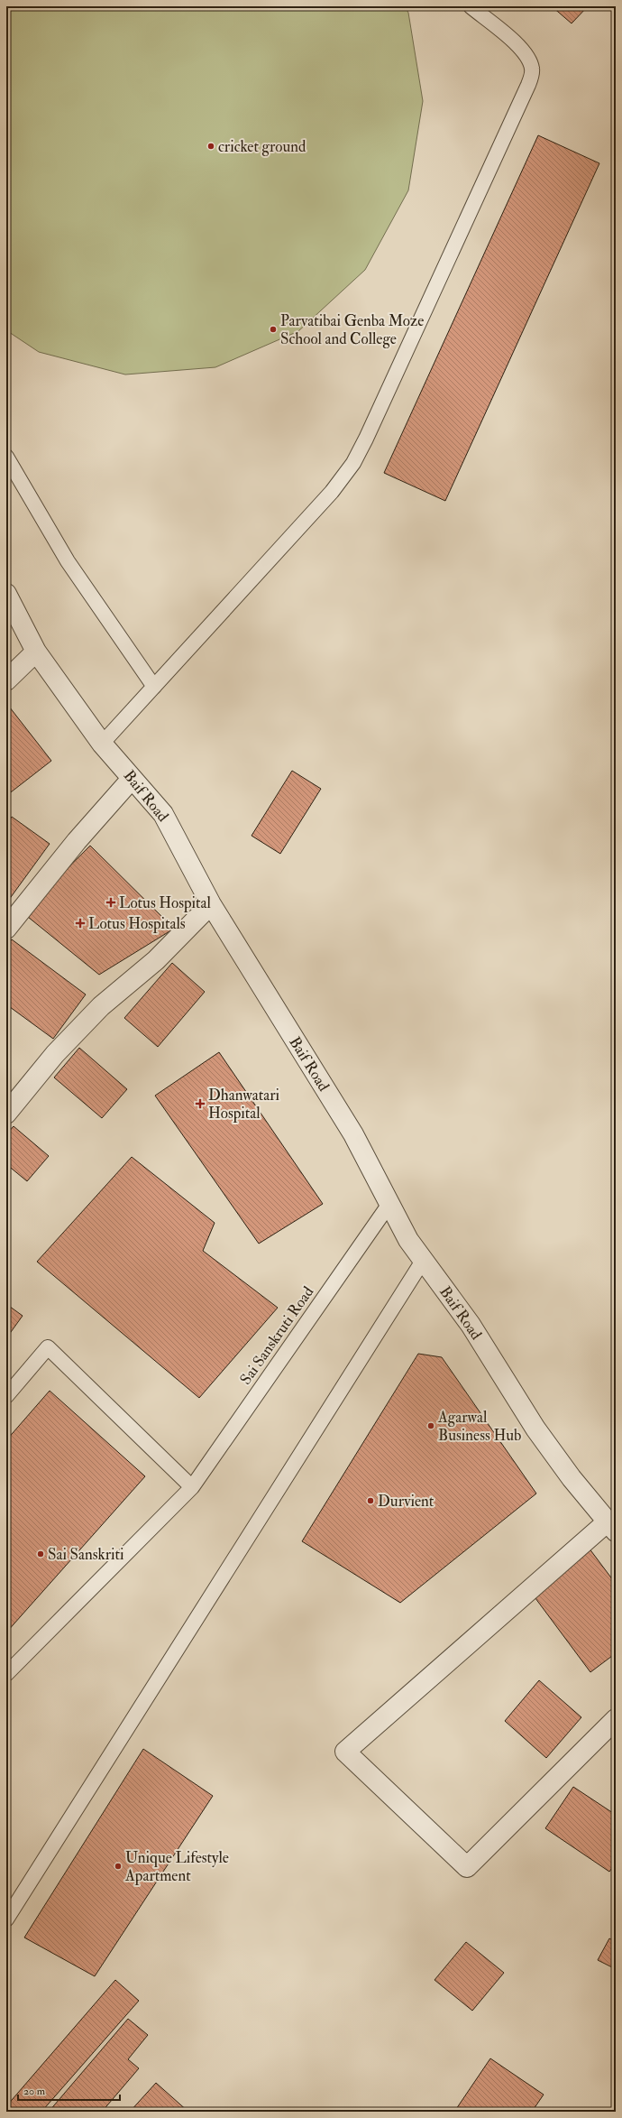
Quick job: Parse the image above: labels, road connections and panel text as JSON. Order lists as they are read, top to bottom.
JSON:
{
  "streets": {
    "street": ["Baif Road"],
    "lane": ["Sai Sanskruti Road"]
  },
  "crossings": [
    ["Baif Road", "Sai Sanskruti Road"]
  ],
  "places": {
    "other": [
      "cricket ground",
      "Parvatibai Genba Moze School and College",
      "Agarwal Business Hub",
      "Durvient",
      "Sai Sanskriti",
      "Unique Lifestyle Apartment"
    ],
    "health": ["Lotus Hospital", "Lotus Hospitals", "Dhanwatari Hospital"]
  },
  "scale_bar": "20 m"
}
